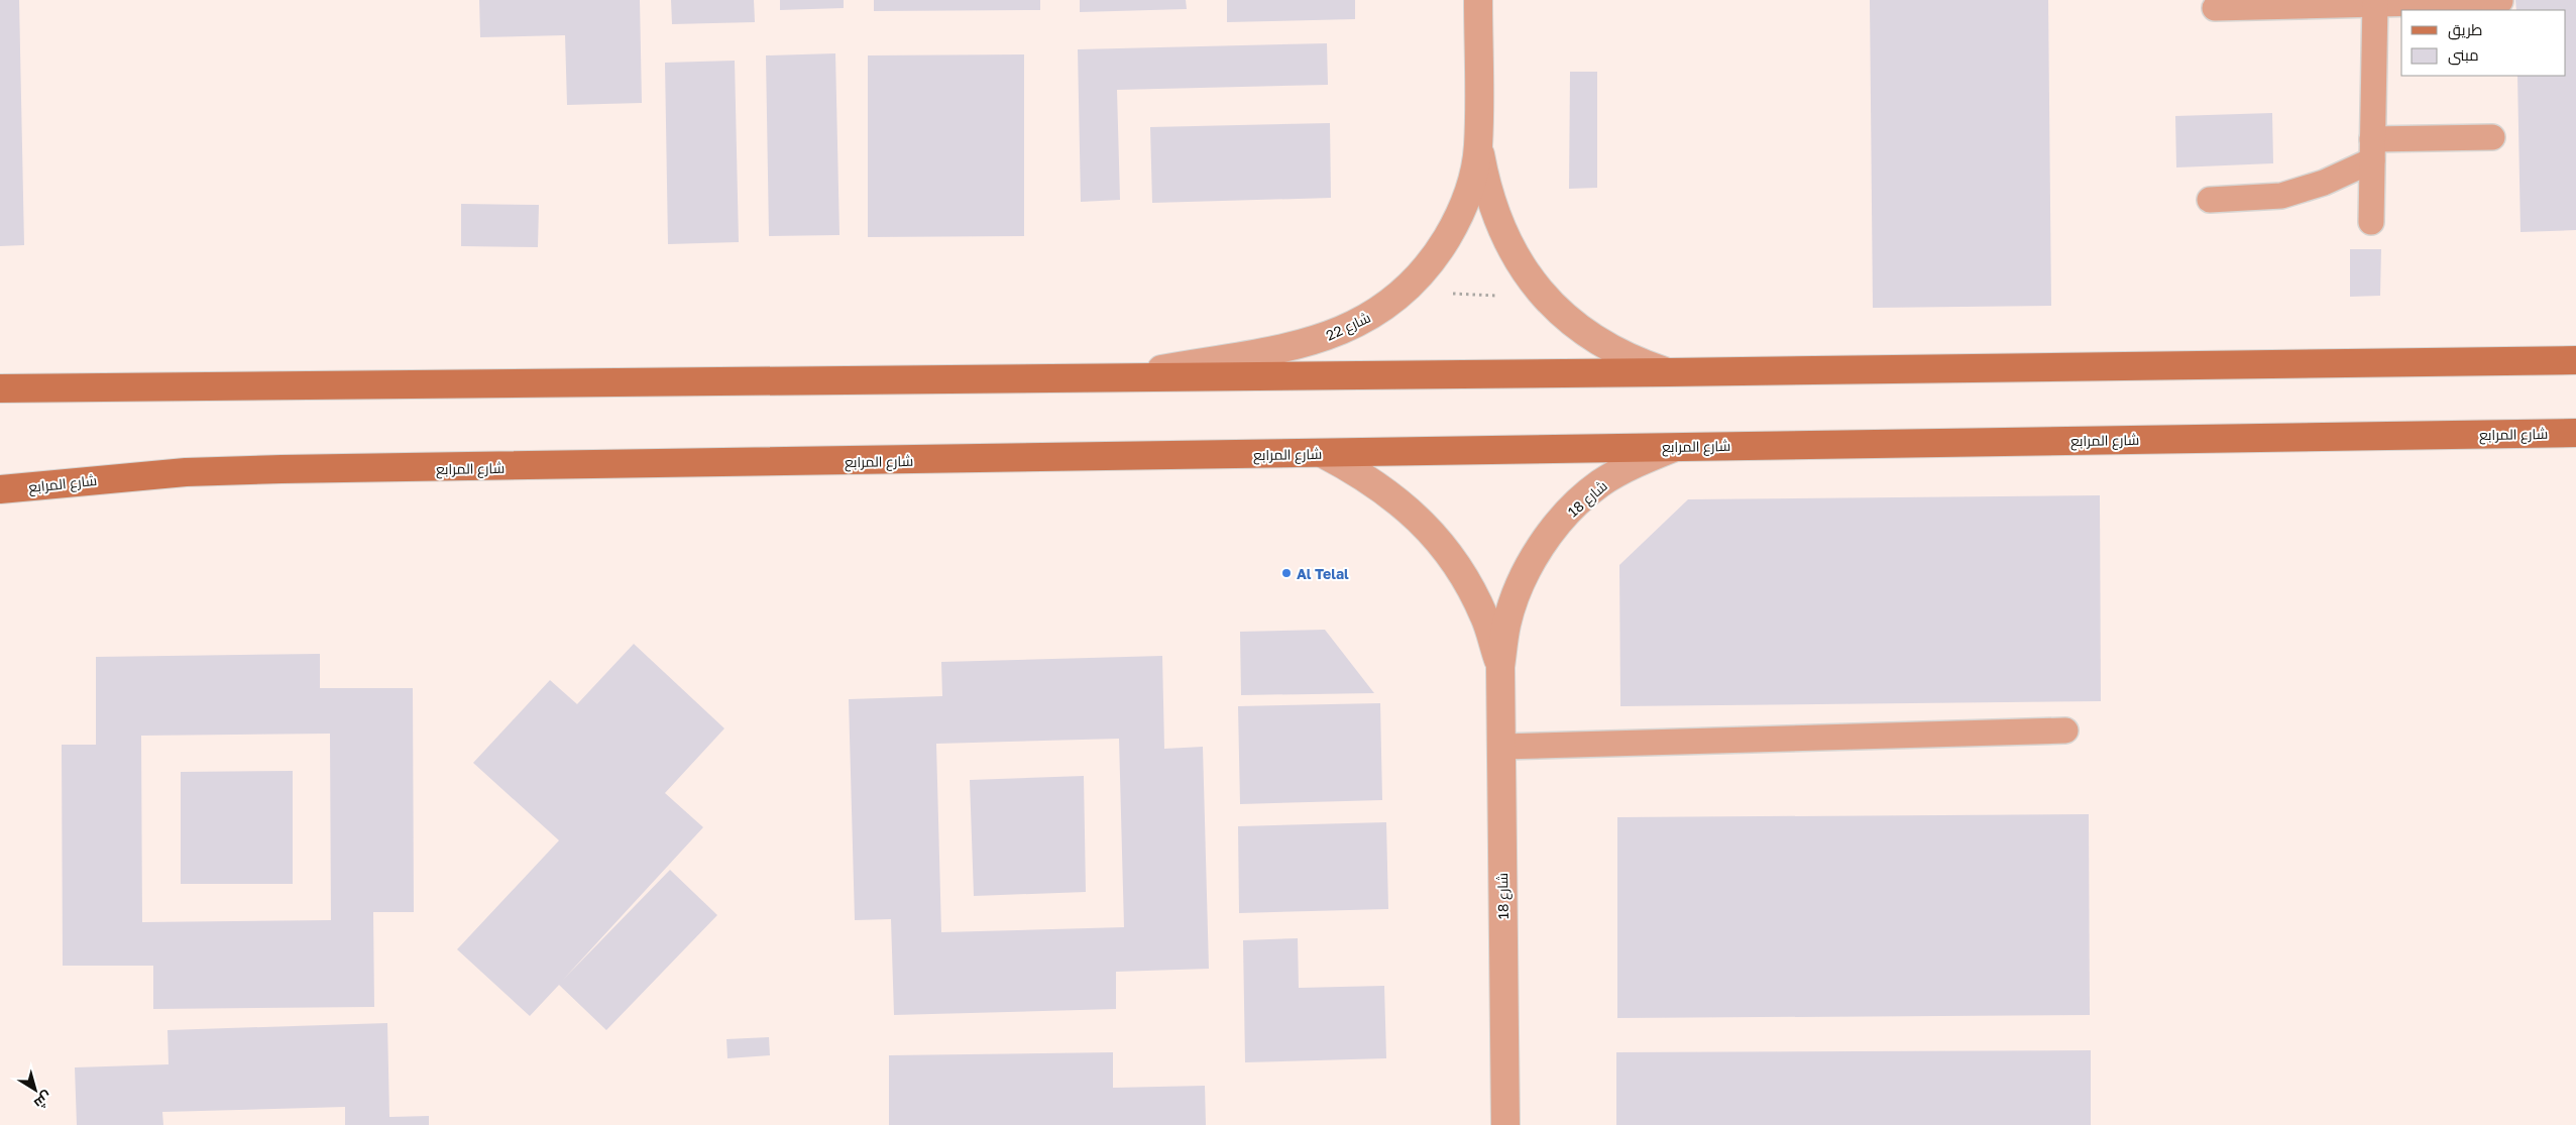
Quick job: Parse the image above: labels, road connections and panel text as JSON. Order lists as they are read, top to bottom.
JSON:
{
  "streets": {
    "main road": ["شارع المرابع"],
    "street": ["شارع 22", "شارع 18"]
  },
  "crossings": [
    ["شارع المرابع", "شارع 18"]
  ],
  "places": ["Al Telal"],
  "legend": ["طريق", "مبنى"],
  "north": "bottom right"
}
